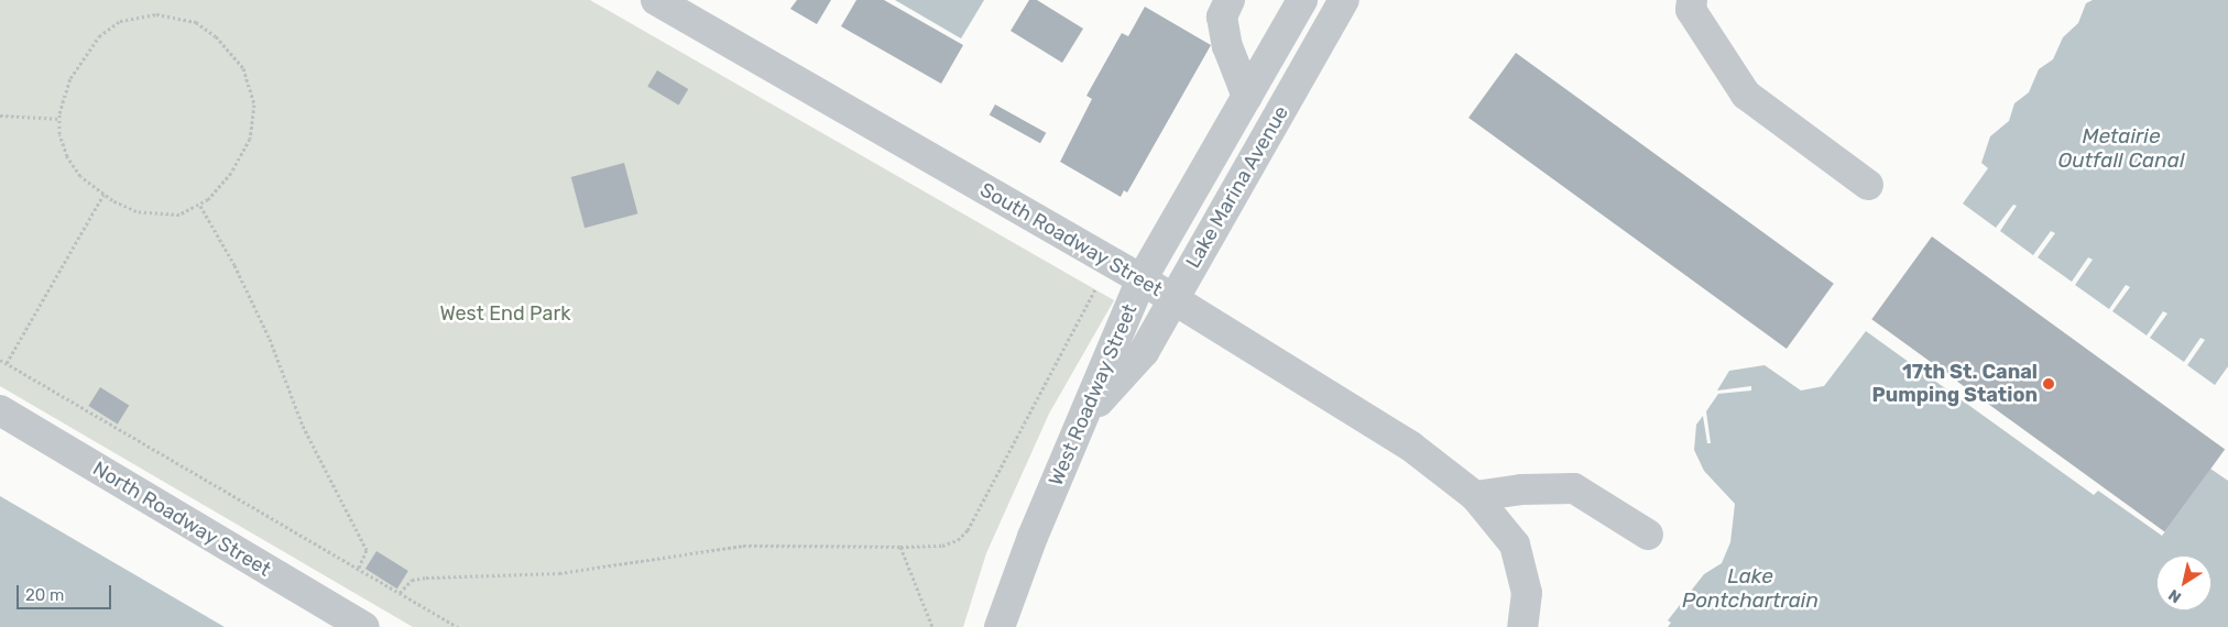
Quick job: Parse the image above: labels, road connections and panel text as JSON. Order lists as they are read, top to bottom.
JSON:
{
  "streets": {
    "street": [
      "Lake Marina Avenue",
      "South Roadway Street",
      "West Roadway Street",
      "North Roadway Street"
    ]
  },
  "crossings": [
    ["Lake Marina Avenue", "South Roadway Street"],
    ["Lake Marina Avenue", "West Roadway Street"],
    ["South Roadway Street", "West Roadway Street"]
  ],
  "water": ["Metairie Outfall Canal", "Lake Pontchartrain"],
  "parks": ["West End Park"],
  "places": ["17th St. Canal Pumping Station"],
  "scale_bar": "20 m",
  "north": "bottom left"
}
